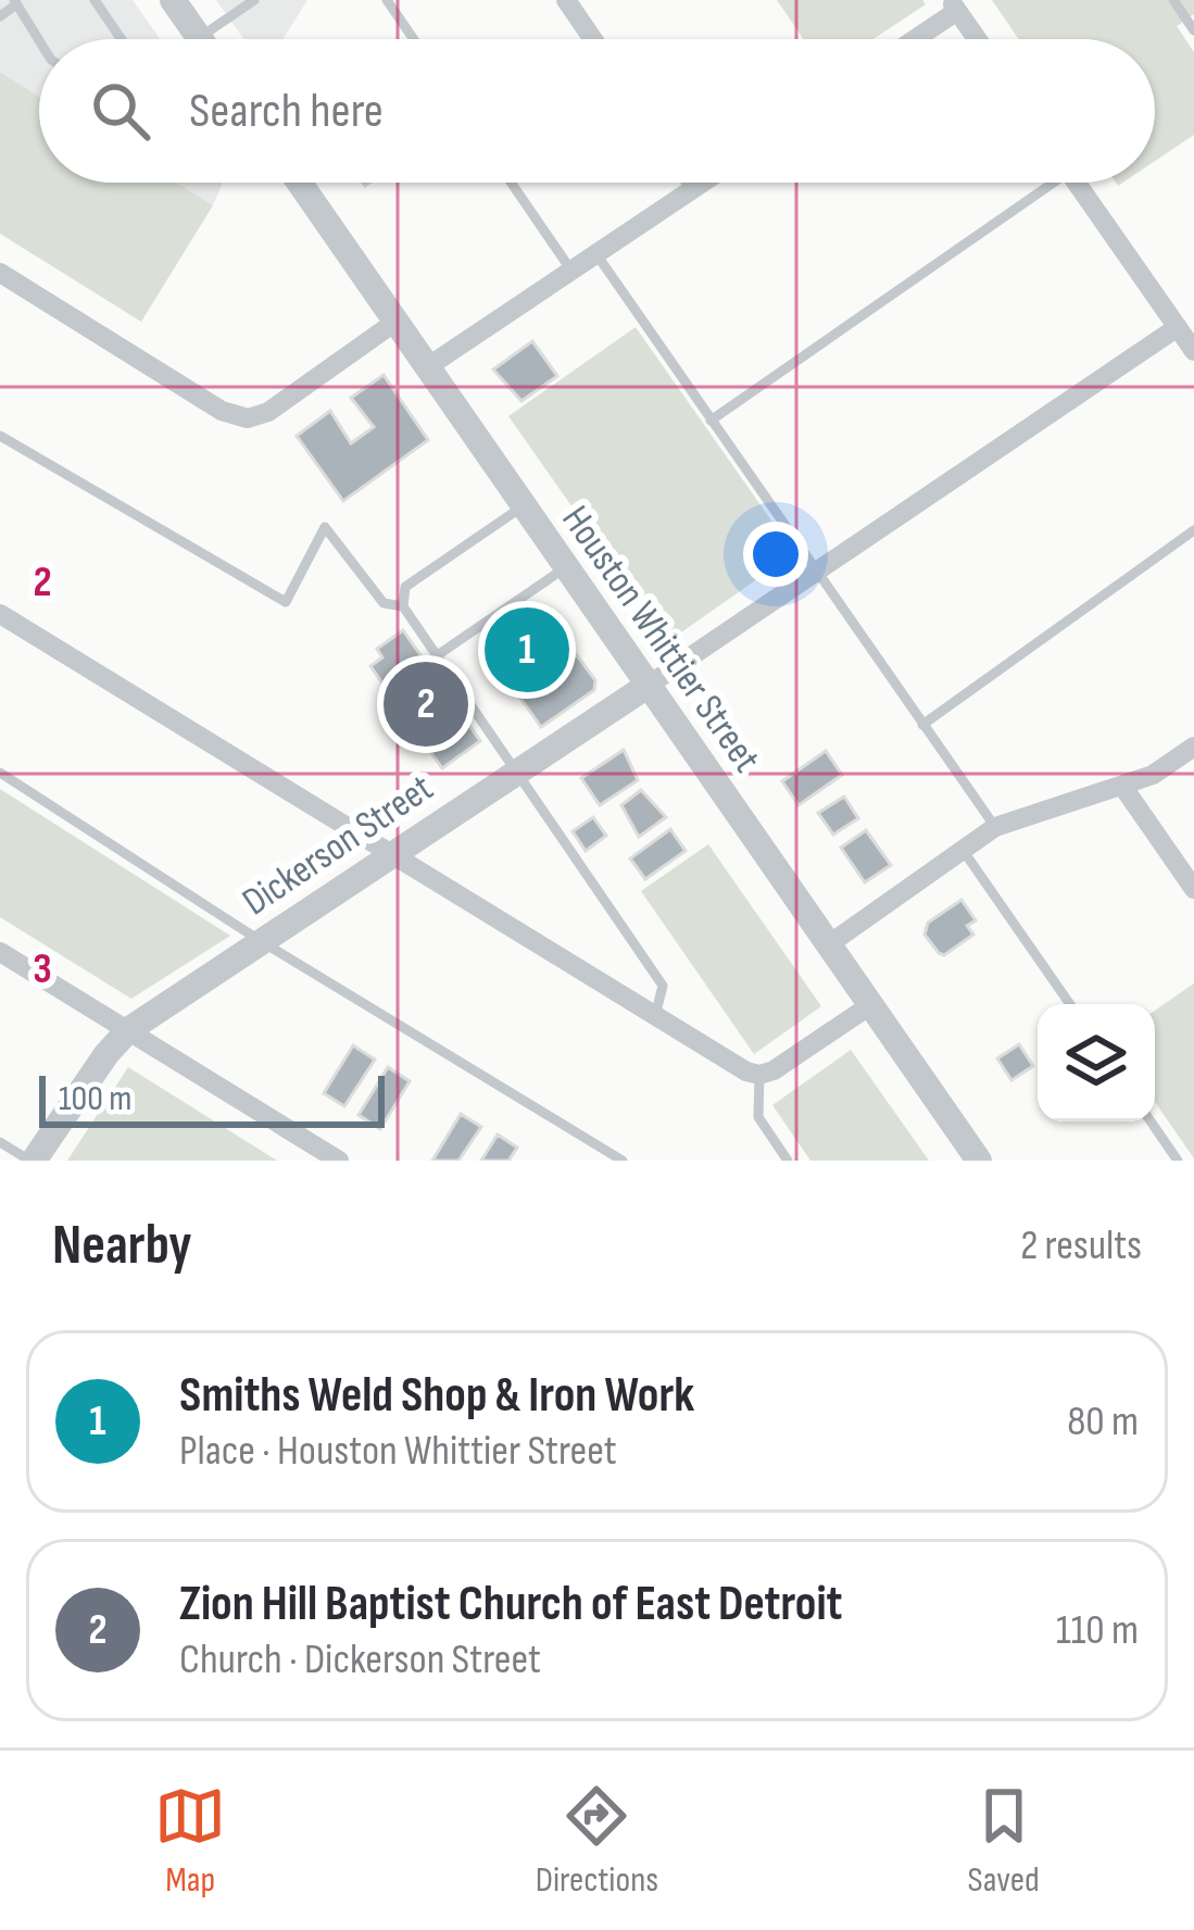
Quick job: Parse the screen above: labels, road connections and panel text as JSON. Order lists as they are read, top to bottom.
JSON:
{
  "streets": {
    "street": ["Houston Whittier Street", "Dickerson Street"]
  },
  "crossings": [
    ["Houston Whittier Street", "Dickerson Street"]
  ],
  "scale_bar": "100 m",
  "page": {
    "search": "Search here",
    "pins": ["1", "2"],
    "scale": "100 m",
    "heading": ["Nearby", "2 results"],
    "list": [
      {
        "mark": "1",
        "name": "Smiths Weld Shop & Iron Work",
        "note": "Place · Houston Whittier Street",
        "value": "80 m"
      },
      {
        "mark": "2",
        "name": "Zion Hill Baptist Church of East Detroit",
        "note": "Church · Dickerson Street",
        "value": "110 m"
      }
    ],
    "nav": ["Map", "Directions", "Saved"]
  },
  "grid": {
    "rows": ["2", "3"]
  }
}
